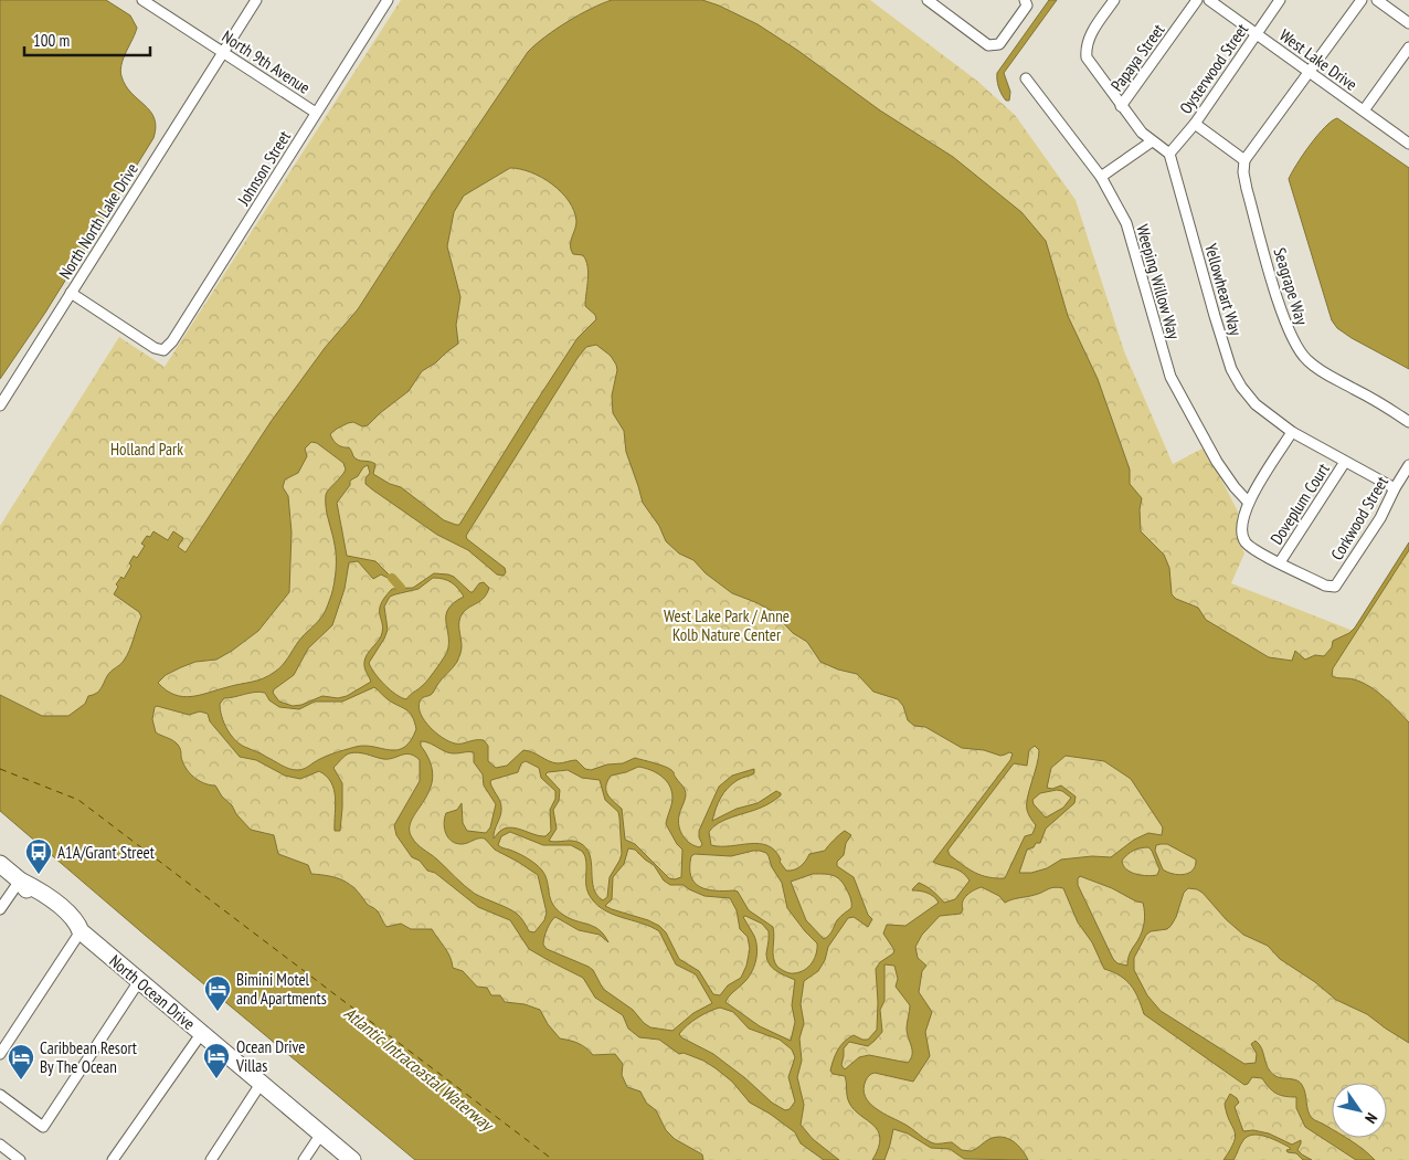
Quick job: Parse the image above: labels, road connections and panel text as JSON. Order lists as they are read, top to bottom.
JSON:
{
  "streets": {
    "main road": ["North Ocean Drive"],
    "street": [
      "Papaya Street",
      "West Lake Drive",
      "North 9th Avenue",
      "Oysterwood Street",
      "Johnson Street",
      "North North Lake Drive",
      "Weeping Willow Way",
      "Seagrape Way",
      "Yellowheart Way",
      "Doveplum Court",
      "Corkwood Street"
    ]
  },
  "crossings": [
    ["West Lake Drive", "Oysterwood Street"],
    ["North 9th Avenue", "Johnson Street"],
    ["North 9th Avenue", "North North Lake Drive"],
    ["Oysterwood Street", "Yellowheart Way"],
    ["Johnson Street", "North North Lake Drive"],
    ["Yellowheart Way", "Doveplum Court"],
    ["Yellowheart Way", "Corkwood Street"],
    ["Doveplum Court", "Corkwood Street"]
  ],
  "water": ["Atlantic Intracoastal Waterway"],
  "parks": ["Holland Park", "West Lake Park / Anne Kolb Nature Center"],
  "places": {
    "bus stop": ["A1A/Grant Street"],
    "hotel": ["Bimini Motel and Apartments", "Ocean Drive Villas", "Caribbean Resort By The Ocean"]
  },
  "scale_bar": "100 m",
  "north": "bottom right"
}
